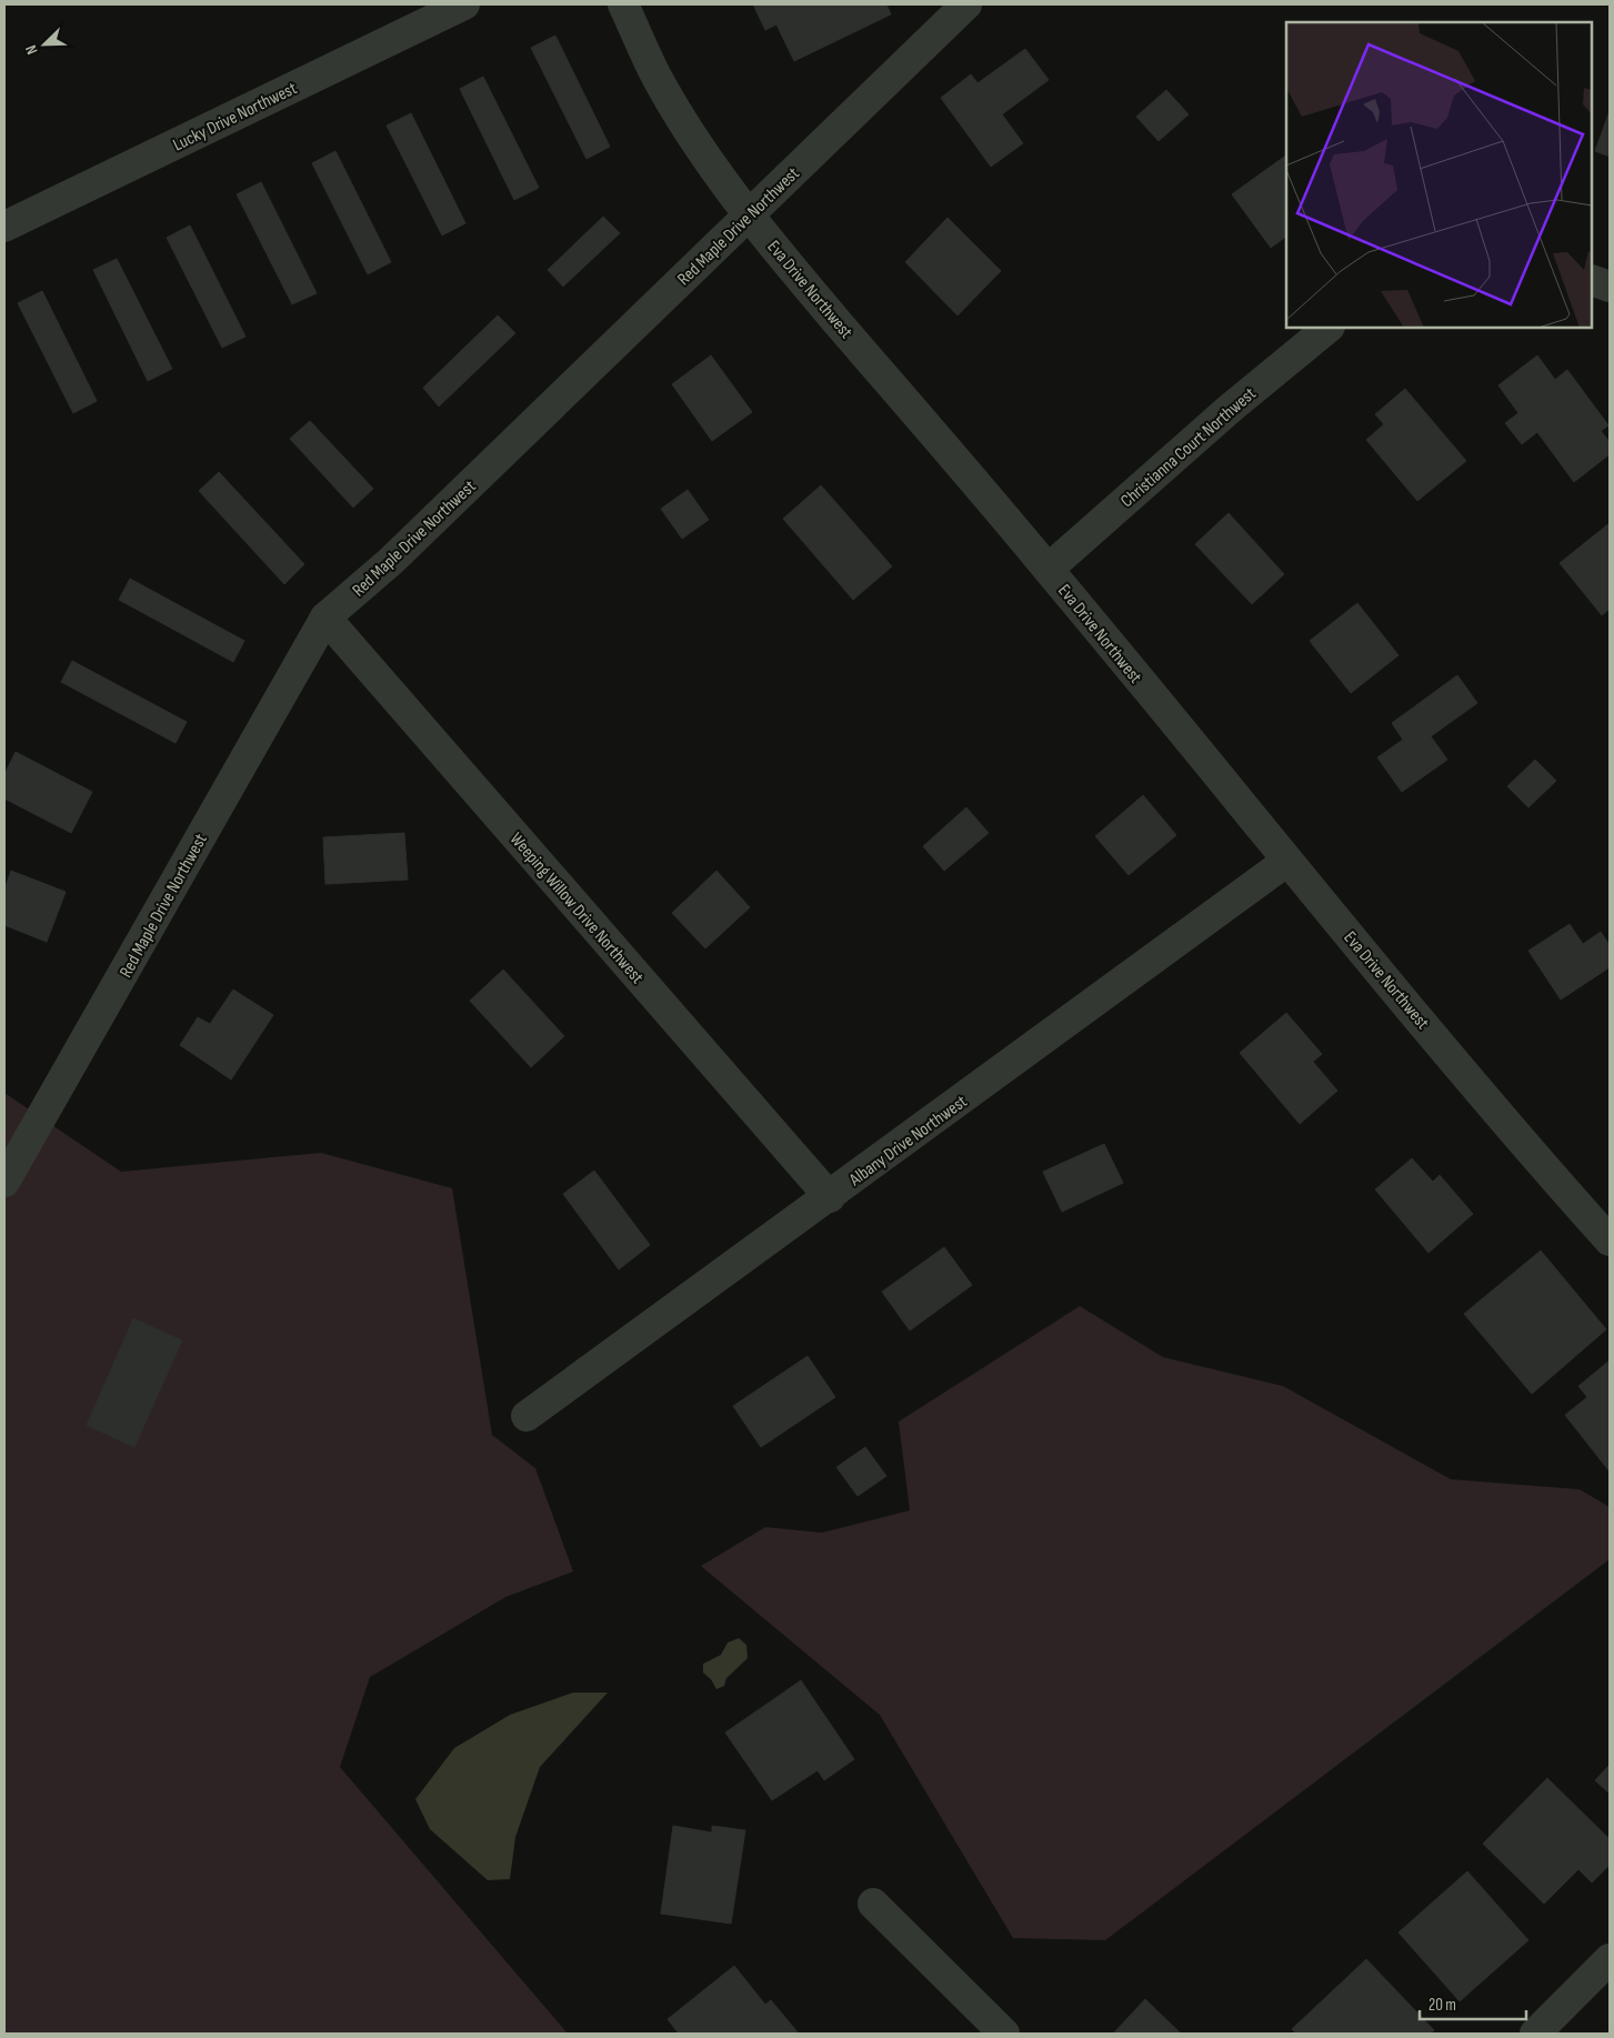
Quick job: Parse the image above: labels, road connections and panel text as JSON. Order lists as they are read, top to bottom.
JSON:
{
  "streets": {
    "street": [
      "Lucky Drive Northwest",
      "Red Maple Drive Northwest",
      "Eva Drive Northwest",
      "Christianna Court Northwest",
      "Weeping Willow Drive Northwest",
      "Albany Drive Northwest"
    ]
  },
  "crossings": [
    ["Red Maple Drive Northwest", "Eva Drive Northwest"],
    ["Red Maple Drive Northwest", "Weeping Willow Drive Northwest"],
    ["Eva Drive Northwest", "Christianna Court Northwest"],
    ["Eva Drive Northwest", "Albany Drive Northwest"],
    ["Weeping Willow Drive Northwest", "Albany Drive Northwest"]
  ],
  "scale_bar": "20 m",
  "north": "bottom left"
}
